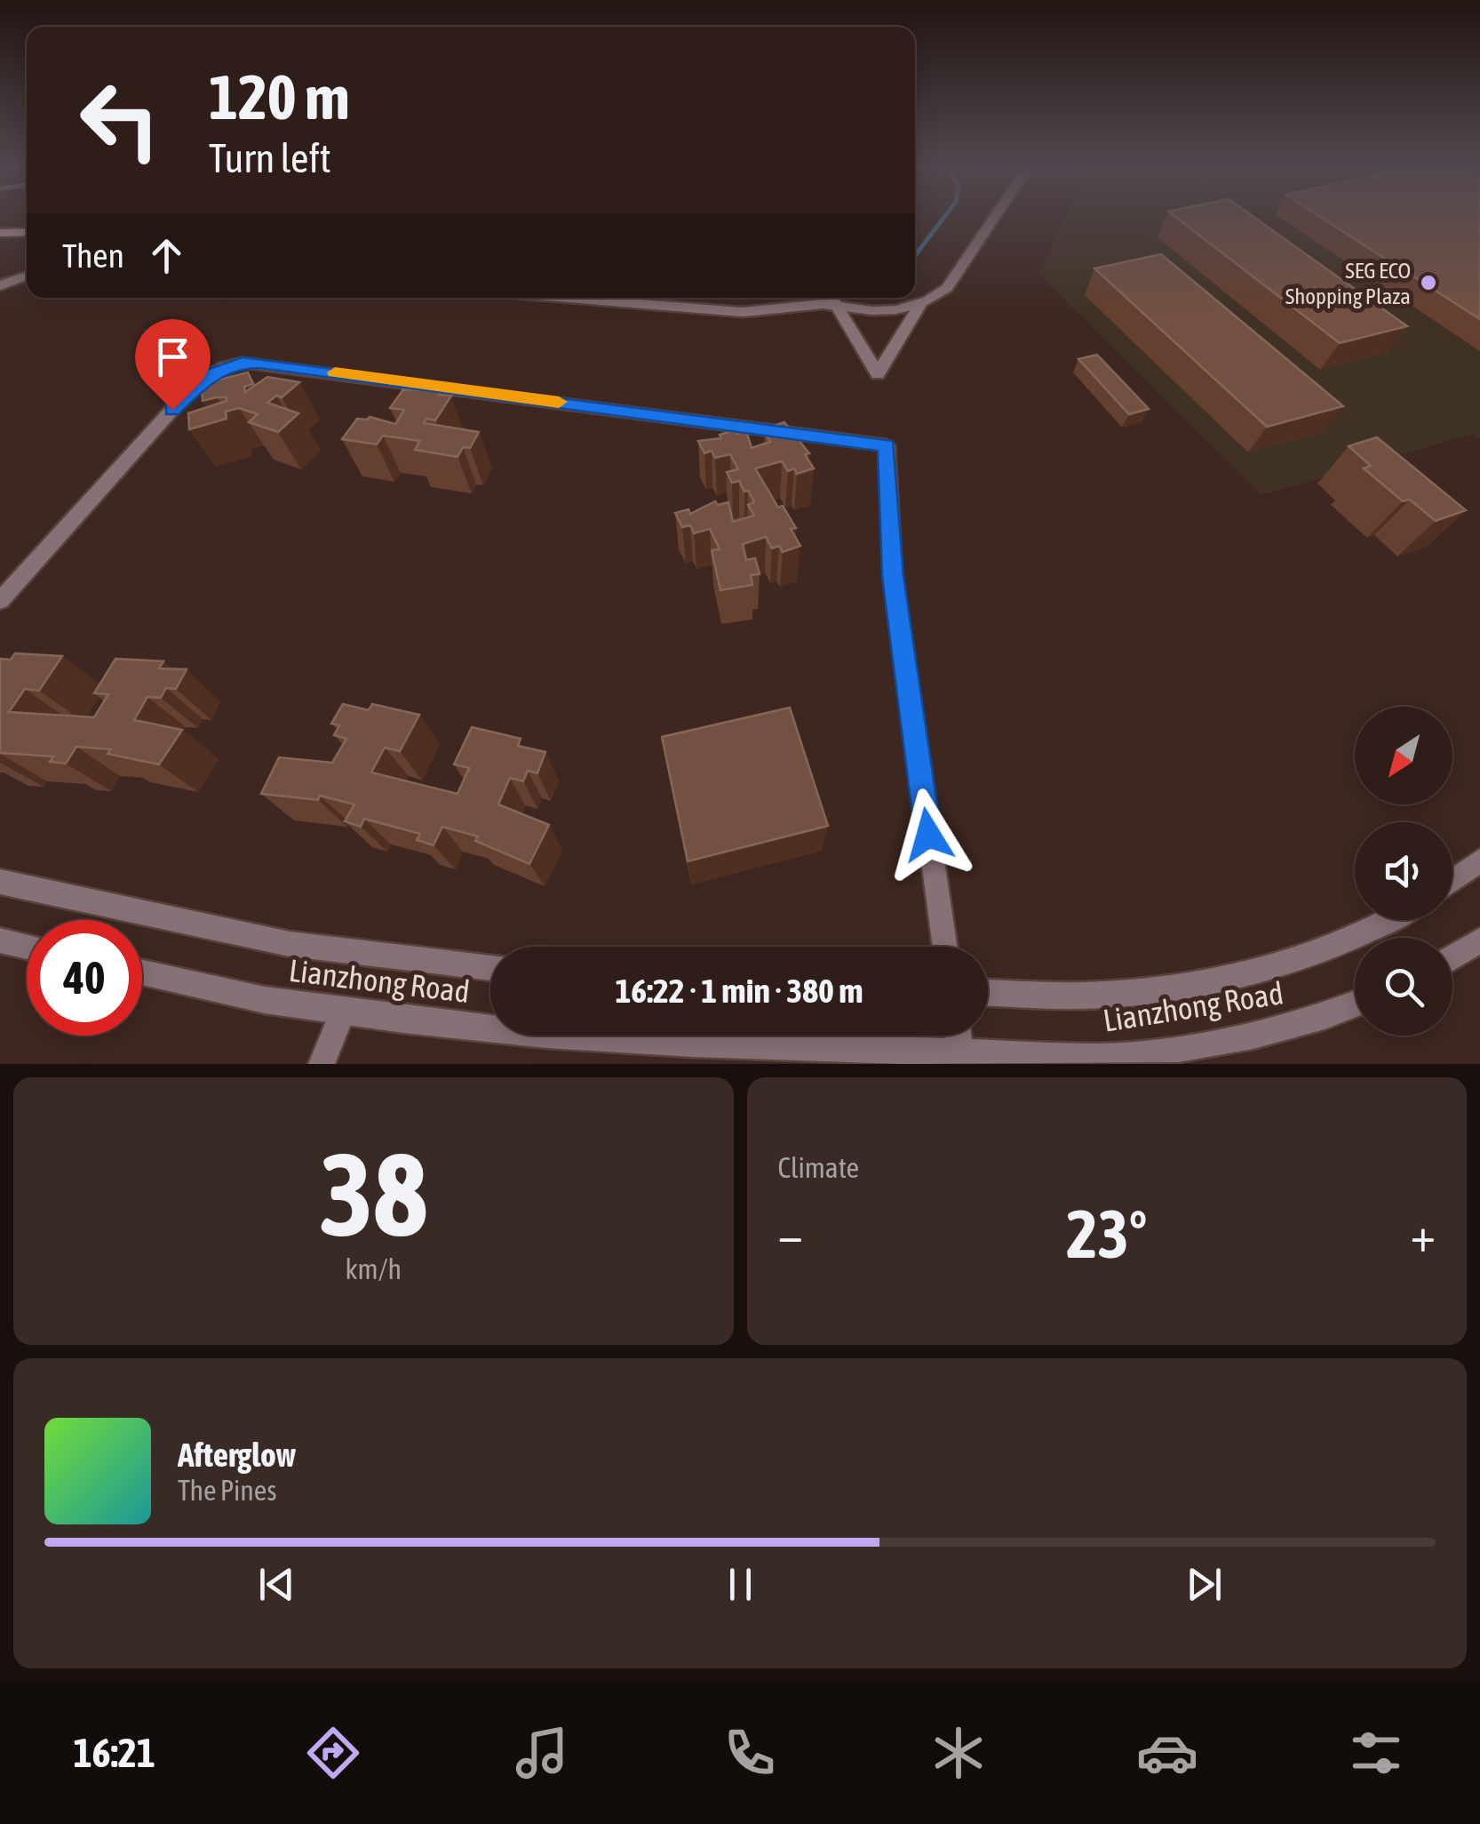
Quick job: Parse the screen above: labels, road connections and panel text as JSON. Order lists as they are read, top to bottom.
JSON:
{
  "streets": {
    "street": ["Lianzhong Road"]
  },
  "places": ["SEG ECO Shopping Plaza"],
  "north": "bottom left",
  "page": {
    "turn": ["120 m", "Turn left"],
    "then": "Then",
    "limit": "40",
    "trip": "16:22 · 1 min · 380 m",
    "tile": [
      ["38", "km/h"],
      "Climate"
    ],
    "heat": ["−", "23°", "+"],
    "song": ["Afterglow", "The Pines"],
    "tabs": "16:21"
  }
}
